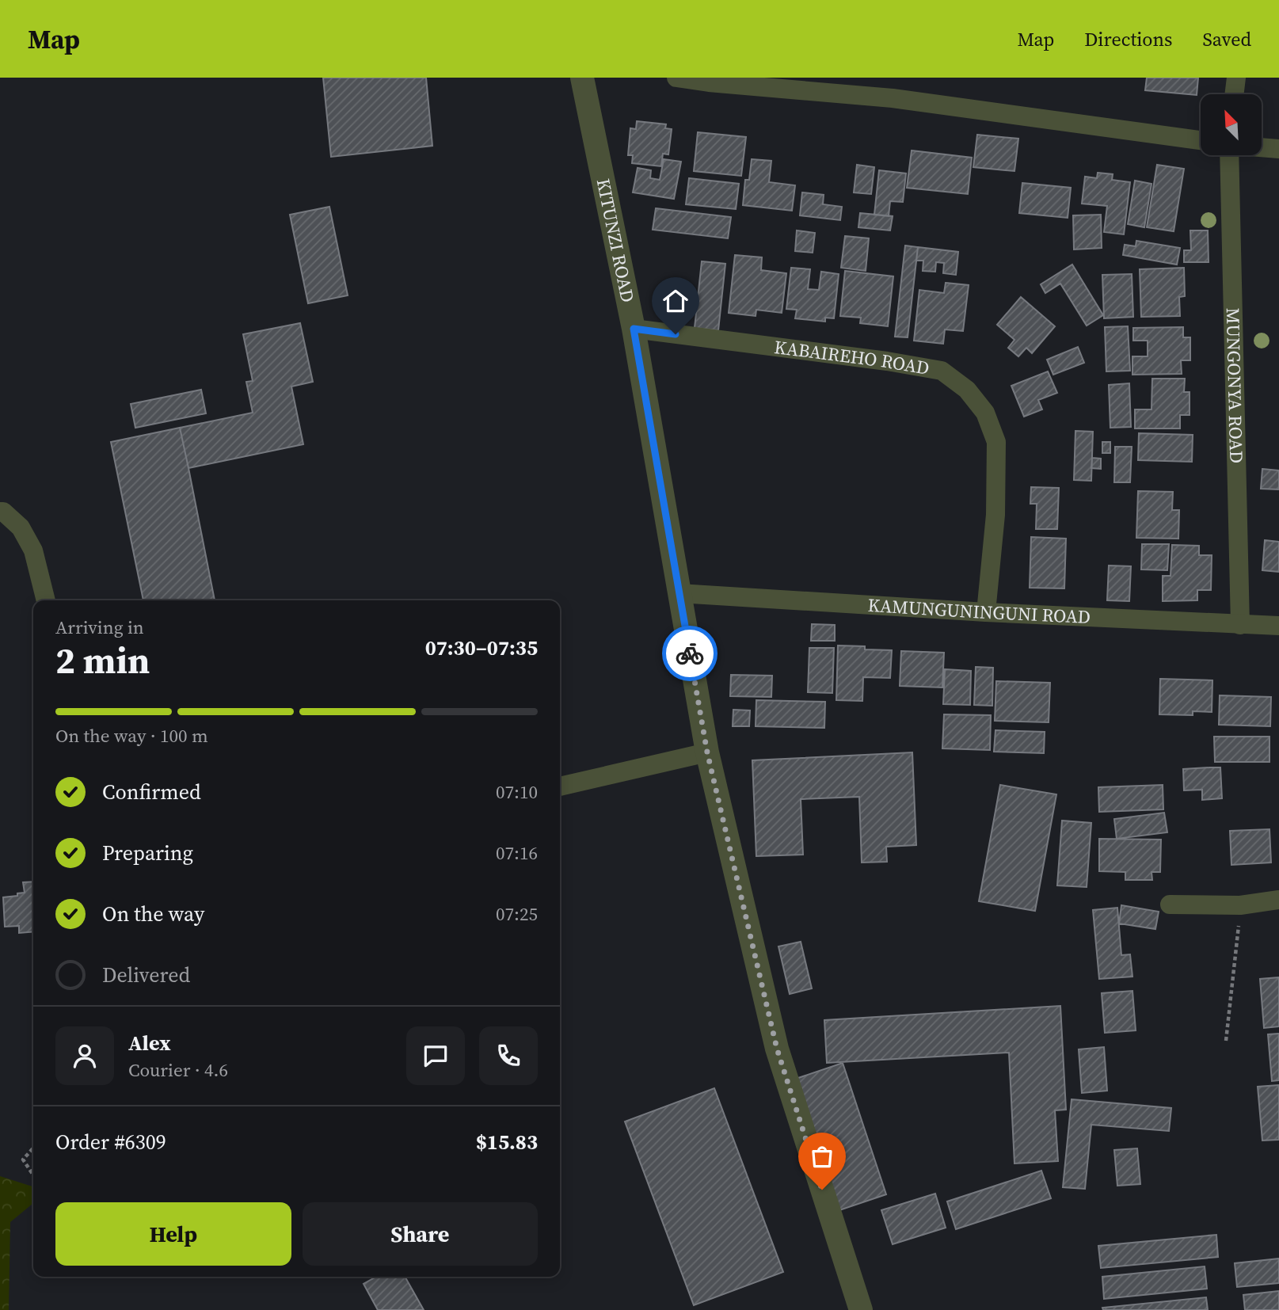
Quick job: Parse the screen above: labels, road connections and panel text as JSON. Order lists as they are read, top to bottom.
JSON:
{
  "streets": {
    "street": [
      "KITUNZI ROAD",
      "KABAIREHO ROAD",
      "MUNGONYA ROAD",
      "KAMUNGUNINGUNI ROAD"
    ]
  },
  "crossings": [
    ["KITUNZI ROAD", "KABAIREHO ROAD"],
    ["KITUNZI ROAD", "KAMUNGUNINGUNI ROAD"],
    ["KABAIREHO ROAD", "KAMUNGUNINGUNI ROAD"],
    ["MUNGONYA ROAD", "KAMUNGUNINGUNI ROAD"]
  ],
  "north": "top left",
  "page": {
    "header": "Map",
    "nav": ["Map", "Directions", "Saved"],
    "heading": ["2 min", "Arriving in", "07:30–07:35"],
    "panel": [
      "Alex",
      "Courier · 4.6",
      "Order #6309",
      "$15.83"
    ],
    "bar": "On the way · 100 m",
    "list": [
      ["Confirmed", "07:10"],
      ["Preparing", "07:16"],
      ["On the way", "07:25"],
      "Delivered"
    ],
    "buttons": ["Help", "Share"]
  }
}
